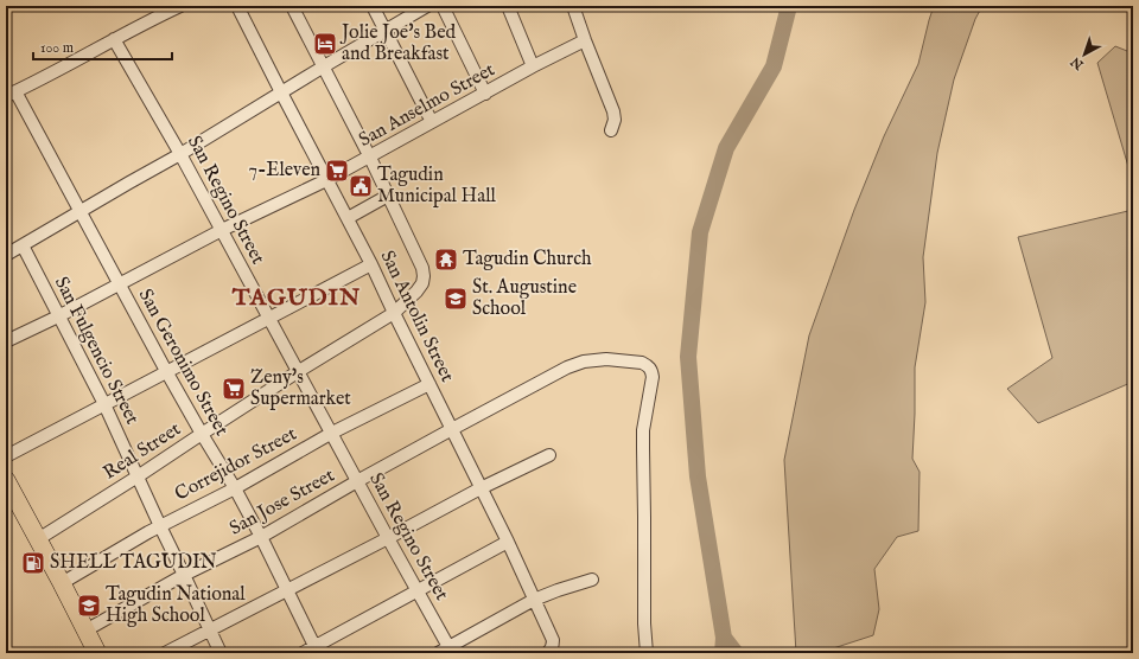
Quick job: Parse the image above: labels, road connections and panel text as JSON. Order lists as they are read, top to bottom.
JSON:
{
  "streets": {
    "street": [
      "San Anselmo Street",
      "San Regino Street",
      "San Antolin Street",
      "San Fulgencio Street",
      "San Geronimo Street",
      "Real Street",
      "Correjidor Street",
      "San Jose Street"
    ]
  },
  "crossings": [
    ["San Anselmo Street", "San Regino Street"],
    ["San Anselmo Street", "San Antolin Street"],
    ["San Anselmo Street", "San Fulgencio Street"],
    ["San Anselmo Street", "San Geronimo Street"],
    ["San Regino Street", "Real Street"],
    ["San Regino Street", "Correjidor Street"],
    ["San Regino Street", "San Jose Street"],
    ["San Antolin Street", "Real Street"],
    ["San Antolin Street", "Correjidor Street"],
    ["San Antolin Street", "San Jose Street"],
    ["San Fulgencio Street", "Real Street"],
    ["San Fulgencio Street", "Correjidor Street"],
    ["San Fulgencio Street", "San Jose Street"],
    ["San Geronimo Street", "Real Street"],
    ["San Geronimo Street", "Correjidor Street"],
    ["San Geronimo Street", "San Jose Street"]
  ],
  "districts": ["TAGUDIN"],
  "places": {
    "hotel": ["Jolie Joe's Bed and Breakfast"],
    "supermarket": ["7-Eleven", "Zeny's Supermarket"],
    "public building": ["Tagudin Municipal Hall"],
    "temple": ["Tagudin Church"],
    "school or university": ["St. Augustine School", "Tagudin National High School"],
    "fuel station": ["SHELL TAGUDIN"]
  },
  "scale_bar": "100 m",
  "north": "bottom left"
}
